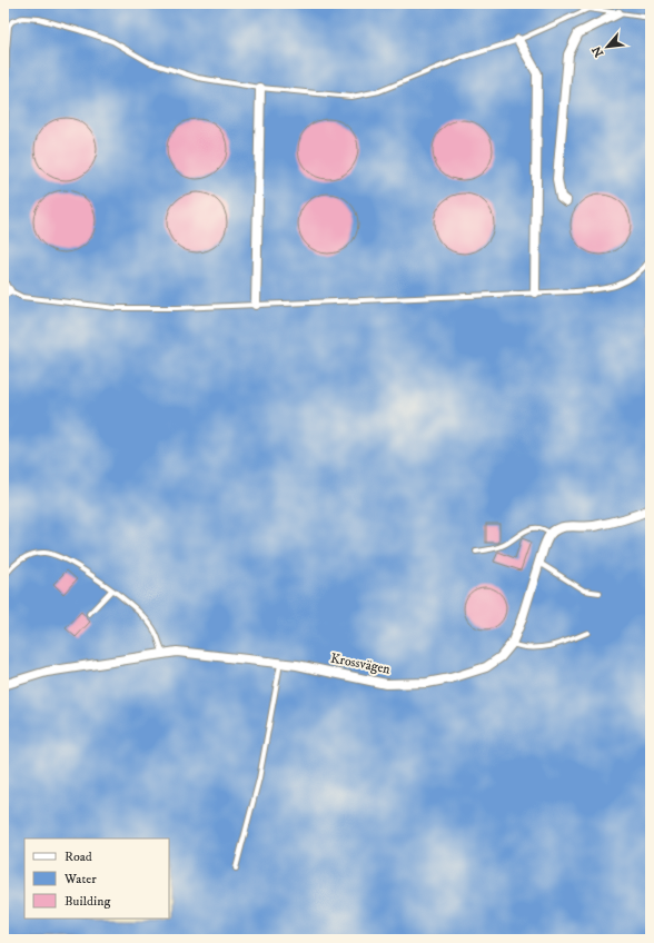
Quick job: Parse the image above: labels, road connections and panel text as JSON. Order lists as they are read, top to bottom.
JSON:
{
  "streets": {
    "street": ["Krossvägen"]
  },
  "legend": ["Road", "Water", "Building"],
  "north": "bottom left"
}
